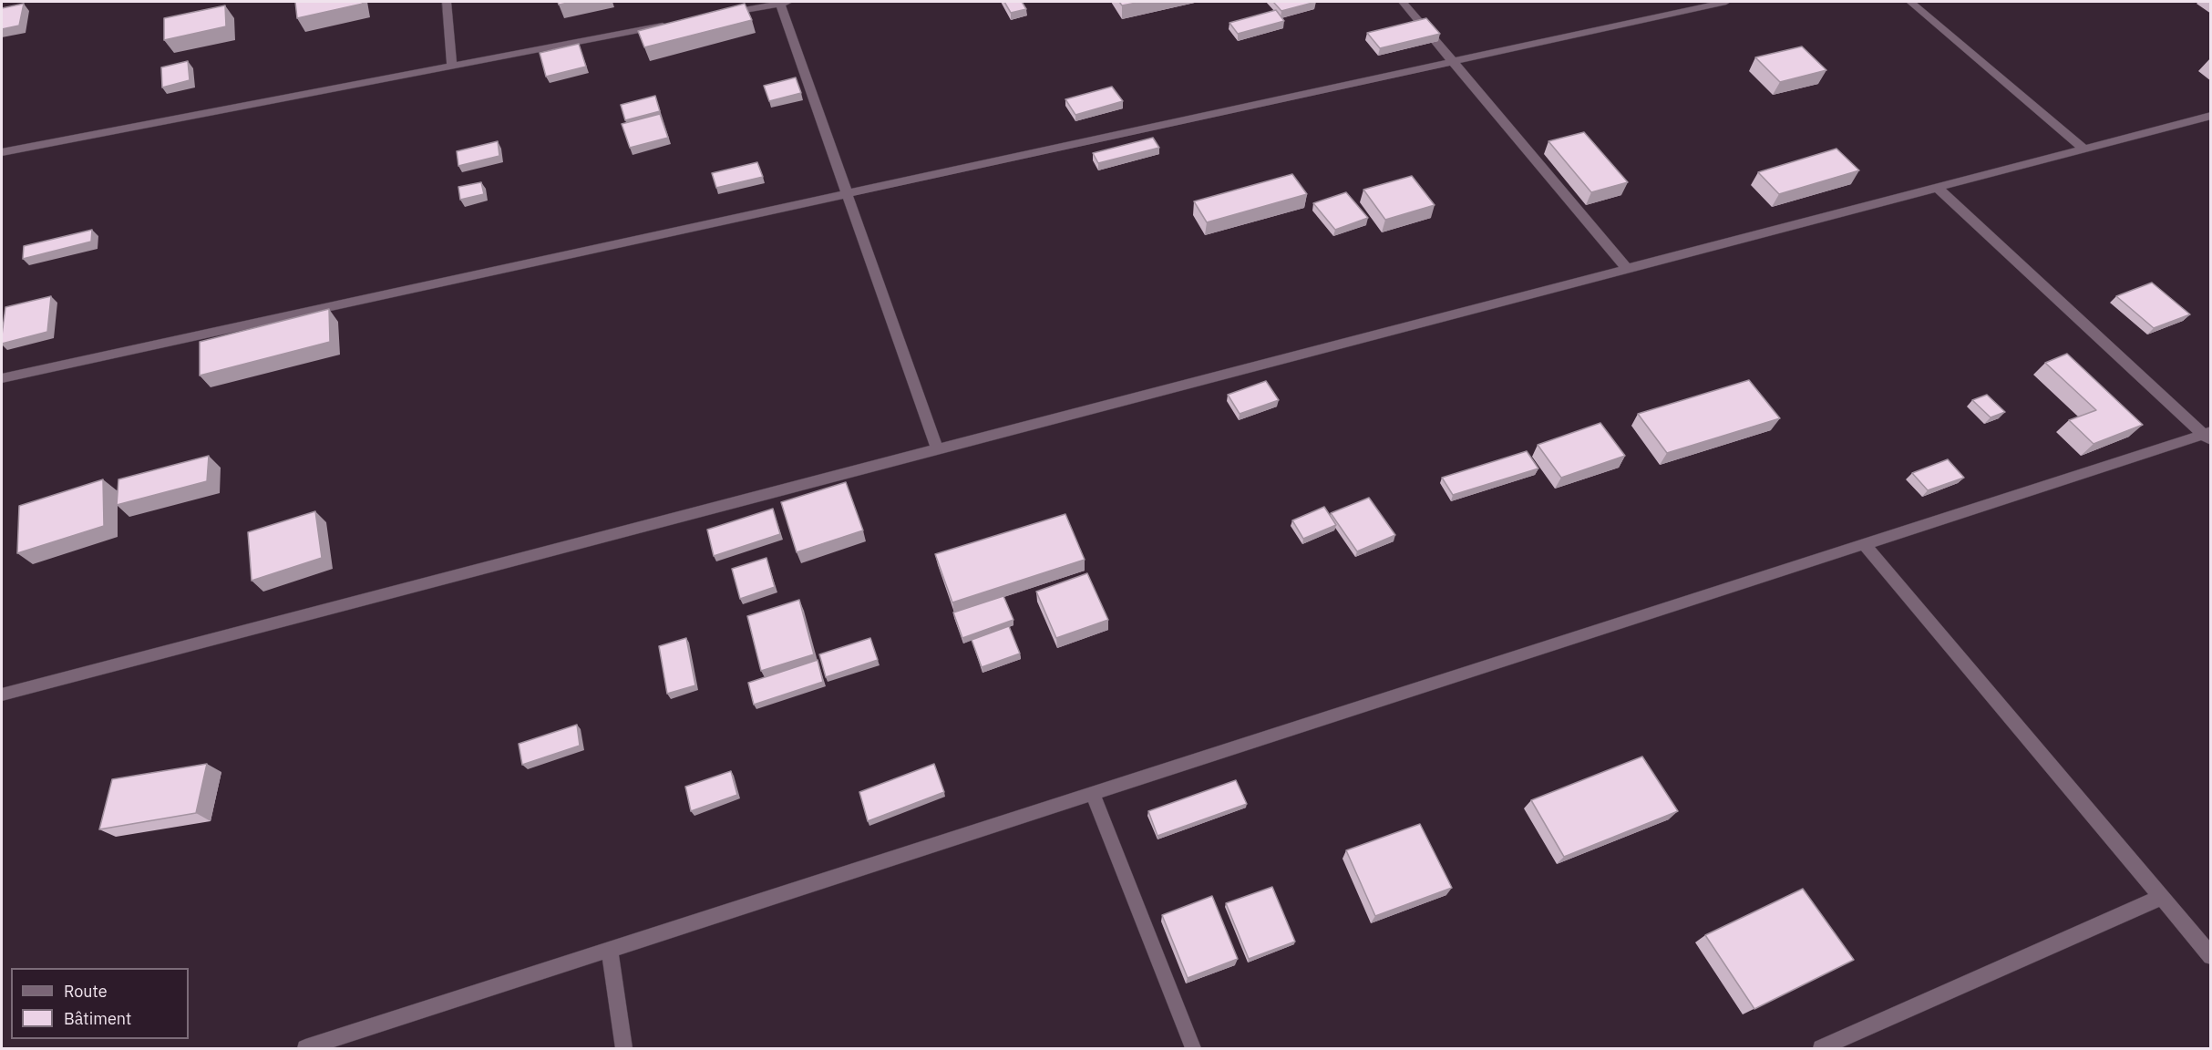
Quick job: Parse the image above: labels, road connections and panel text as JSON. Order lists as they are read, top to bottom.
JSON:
{
  "legend": ["Route", "Bâtiment"]
}
